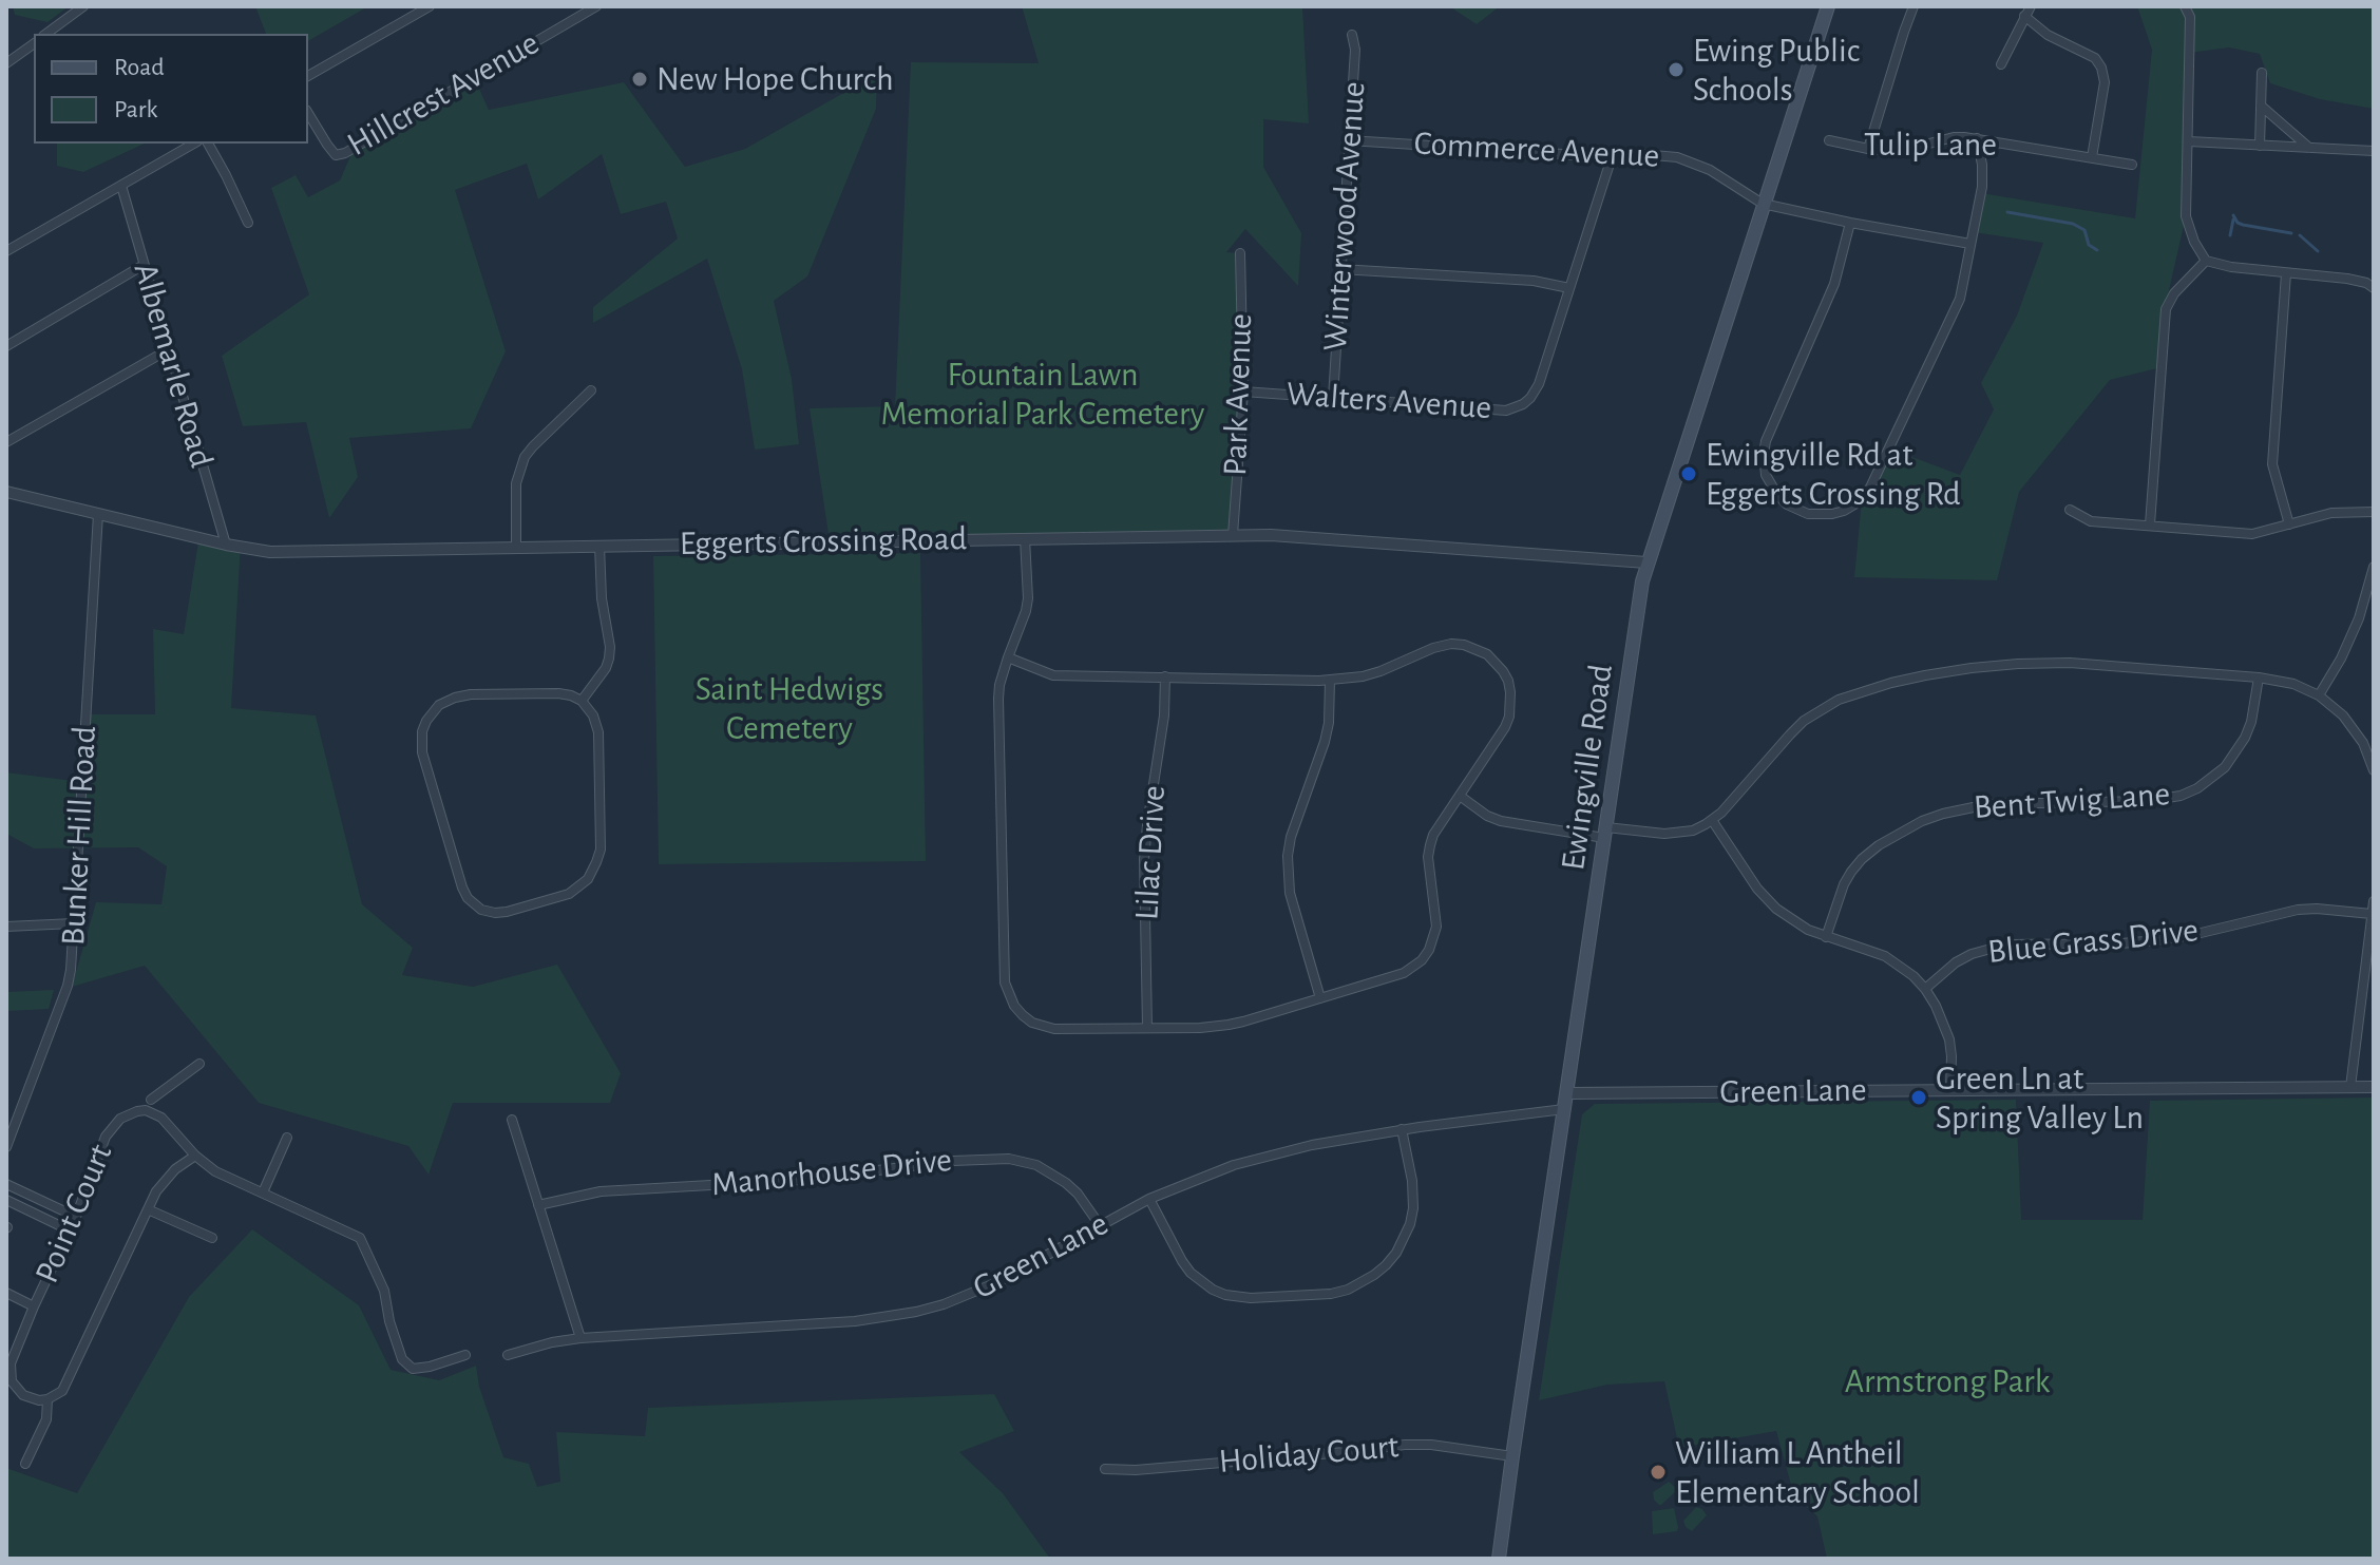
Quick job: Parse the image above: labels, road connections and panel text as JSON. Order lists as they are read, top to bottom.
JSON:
{
  "streets": {
    "main road": ["Ewingville Road"],
    "street": [
      "Hillcrest Avenue",
      "Tulip Lane",
      "Commerce Avenue",
      "Winterwood Avenue",
      "Albemarle Road",
      "Park Avenue",
      "Walters Avenue",
      "Eggerts Crossing Road",
      "Bent Twig Lane",
      "Bunker Hill Road",
      "Lilac Drive",
      "Blue Grass Drive",
      "Green Lane",
      "Manorhouse Drive",
      "Point Court",
      "Holiday Court"
    ]
  },
  "crossings": [
    ["Commerce Avenue", "Winterwood Avenue"],
    ["Commerce Avenue", "Walters Avenue"],
    ["Commerce Avenue", "Ewingville Road"],
    ["Winterwood Avenue", "Walters Avenue"],
    ["Albemarle Road", "Eggerts Crossing Road"],
    ["Park Avenue", "Walters Avenue"],
    ["Park Avenue", "Eggerts Crossing Road"],
    ["Eggerts Crossing Road", "Ewingville Road"],
    ["Eggerts Crossing Road", "Bunker Hill Road"],
    ["Ewingville Road", "Green Lane"],
    ["Ewingville Road", "Holiday Court"],
    ["Green Lane", "Manorhouse Drive"]
  ],
  "parks": ["Fountain Lawn Memorial Park Cemetery", "Saint Hedwigs Cemetery", "Armstrong Park"],
  "places": [
    "Ewing Public Schools",
    "New Hope Church",
    "Ewingville Rd at Eggerts Crossing Rd",
    "Green Ln at Spring Valley Ln",
    "William L Antheil Elementary School"
  ],
  "legend": ["Road", "Park"]
}
